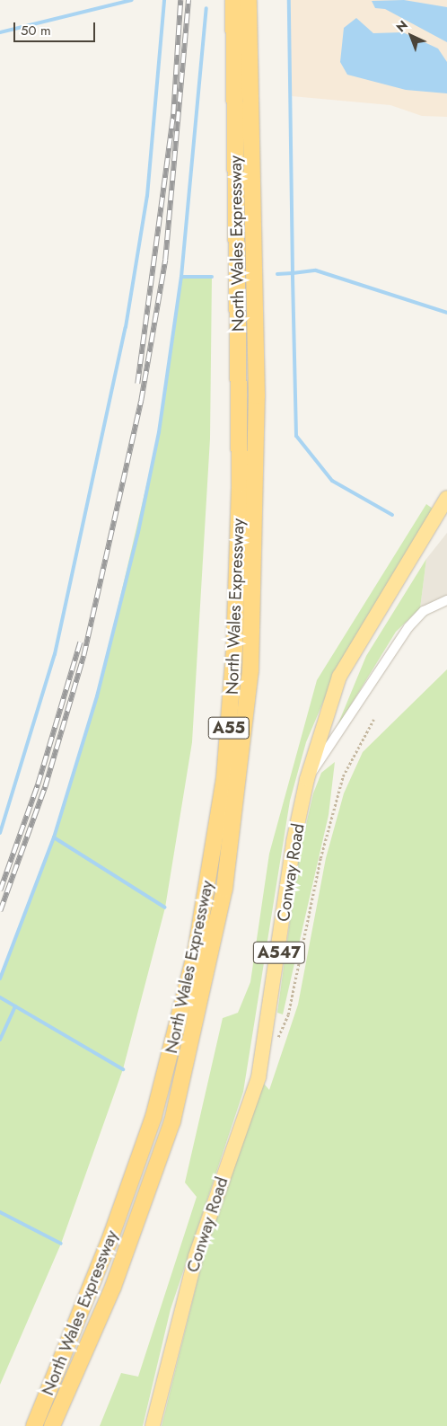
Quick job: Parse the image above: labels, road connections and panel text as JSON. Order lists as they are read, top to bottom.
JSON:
{
  "streets": {
    "highway": ["North Wales Expressway", "A55"],
    "main road": ["Conway Road", "A547"]
  },
  "scale_bar": "50 m",
  "north": "top left"
}
